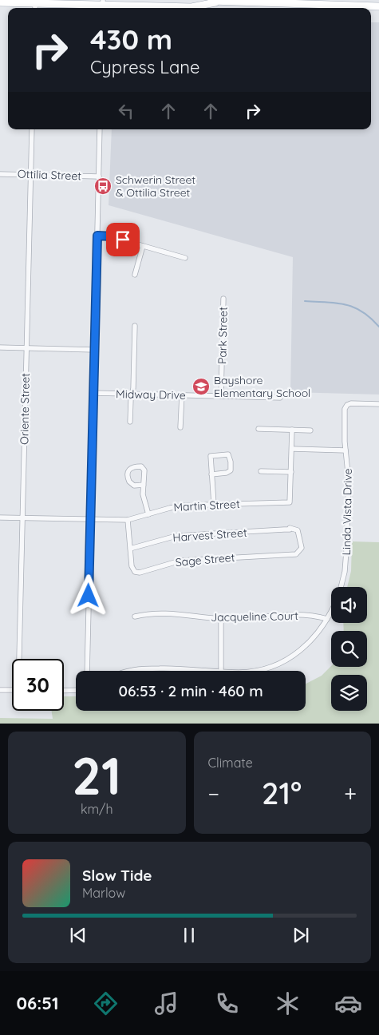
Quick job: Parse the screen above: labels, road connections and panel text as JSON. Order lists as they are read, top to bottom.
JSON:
{
  "streets": {
    "street": [
      "Ottilia Street",
      "Park Street",
      "Midway Drive",
      "Oriente Street",
      "Martin Street",
      "Linda Vista Drive",
      "Harvest Street",
      "Sage Street",
      "Jacqueline Court"
    ]
  },
  "crossings": [
    ["Ottilia Street", "Oriente Street"],
    ["Park Street", "Midway Drive"],
    ["Oriente Street", "Martin Street"],
    ["Martin Street", "Sage Street"],
    ["Linda Vista Drive", "Jacqueline Court"],
    ["Harvest Street", "Sage Street"]
  ],
  "places": {
    "bus stop": ["Schwerin Street & Ottilia Street"],
    "school or university": ["Bayshore Elementary School"]
  },
  "page": {
    "turn": ["430 m", "Cypress Lane"],
    "limit": "30",
    "trip": "06:53 · 2 min · 460 m",
    "tile": [
      ["21", "km/h"],
      "Climate"
    ],
    "heat": ["−", "21°", "+"],
    "song": ["Slow Tide", "Marlow"],
    "tabs": "06:51"
  }
}
